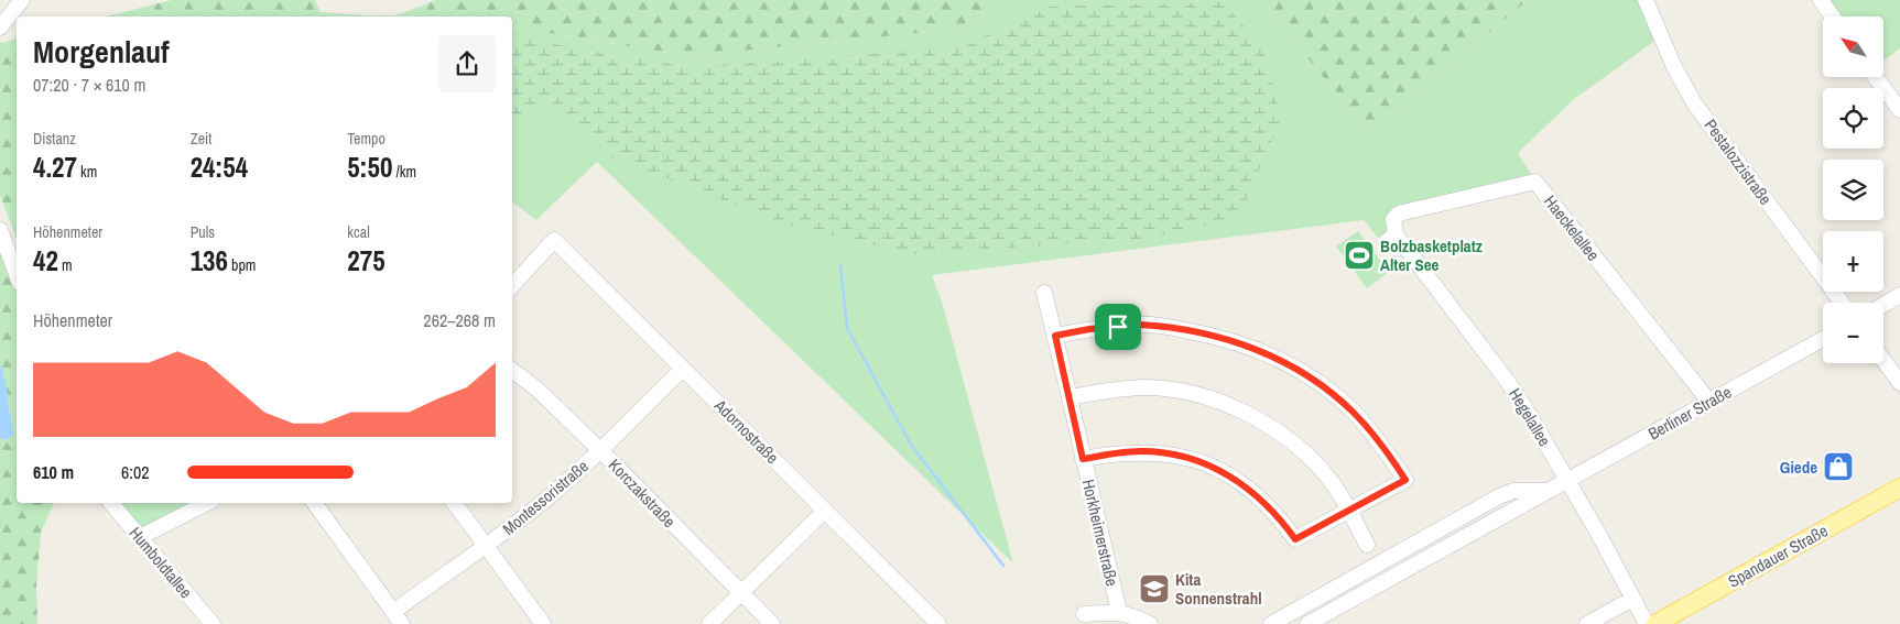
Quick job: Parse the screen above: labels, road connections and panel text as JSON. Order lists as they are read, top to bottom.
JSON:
{
  "streets": {
    "main road": ["Spandauer Straße"],
    "street": [
      "Pestalozzistraße",
      "Haeckelallee",
      "Berliner Straße",
      "Hegelallee",
      "Adornostraße",
      "Korczakstraße",
      "Montessoristraße",
      "Horkheimerstraße",
      "Humboldtallee"
    ]
  },
  "crossings": [
    ["Haeckelallee", "Berliner Straße"],
    ["Haeckelallee", "Hegelallee"],
    ["Berliner Straße", "Hegelallee"],
    ["Adornostraße", "Montessoristraße"],
    ["Korczakstraße", "Montessoristraße"]
  ],
  "places": {
    "sports": ["Bolzbasketplatz Alter See"],
    "shop": ["Giede"],
    "school or university": ["Kita Sonnenstrahl"]
  },
  "north": "top left",
  "page": {
    "map_buttons": ["+", "−"],
    "heading": ["Morgenlauf", "07:20 · 7 × 610 m"],
    "stats": [
      ["Distanz", "4.27 km"],
      ["Zeit", "24:54"],
      ["Tempo", "5:50 /km"],
      ["Höhenmeter", "42 m"],
      ["Puls", "136 bpm"],
      ["kcal", "275"]
    ],
    "chart": ["Höhenmeter", "262–268 m"],
    "list": [
      {
        "name": "610 m",
        "note": "6:02"
      }
    ]
  }
}
